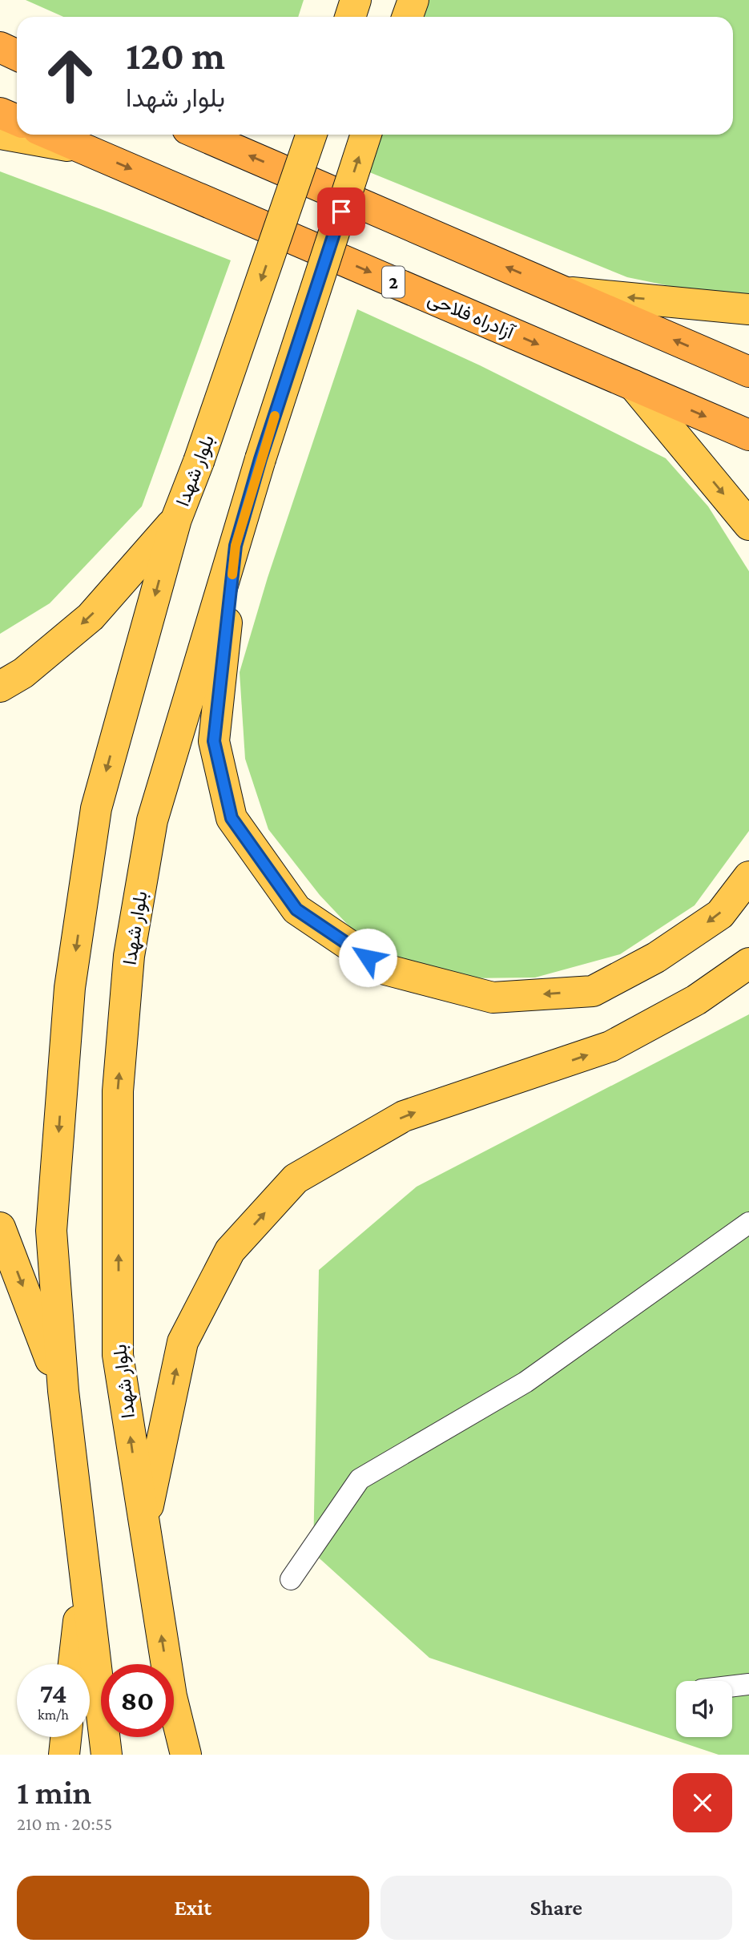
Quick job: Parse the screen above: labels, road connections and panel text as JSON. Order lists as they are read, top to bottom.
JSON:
{
  "streets": {
    "highway": ["2", "آزادراه فلاحی", "بلوار شهدا"]
  },
  "page": {
    "turn": ["120 m", "بلوار شهدا"],
    "speed": "74 km/h",
    "limit": "80",
    "heading": ["1 min", "210 m · 20:55"],
    "buttons": ["Exit", "Share"]
  }
}
